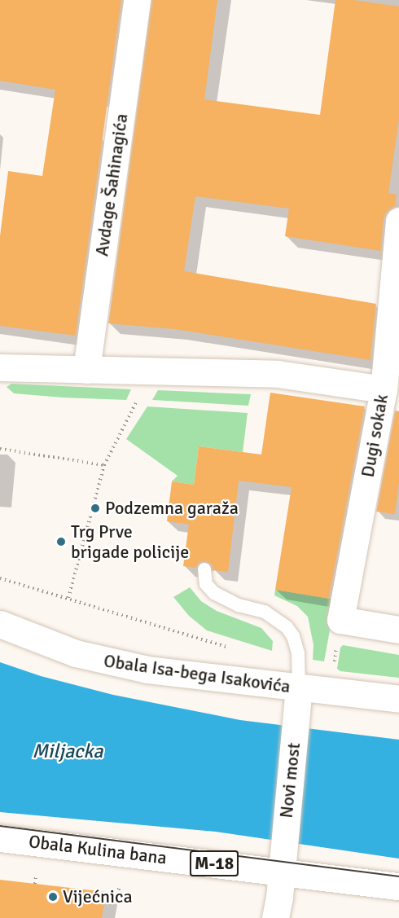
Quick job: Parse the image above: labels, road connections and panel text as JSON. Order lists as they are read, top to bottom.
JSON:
{
  "streets": {
    "street": [
      "Avdage Šahinagića",
      "Dugi sokak",
      "Obala Isa-bega Isakovića",
      "Novi most",
      "Obala Kulina bana",
      "M-18"
    ]
  },
  "crossings": [
    ["Obala Isa-bega Isakovića", "Novi most"],
    ["Novi most", "Obala Kulina bana"]
  ],
  "water": ["Miljacka"],
  "places": ["Podzemna garaža", "Trg Prve brigade policije", "Vijećnica"]
}
